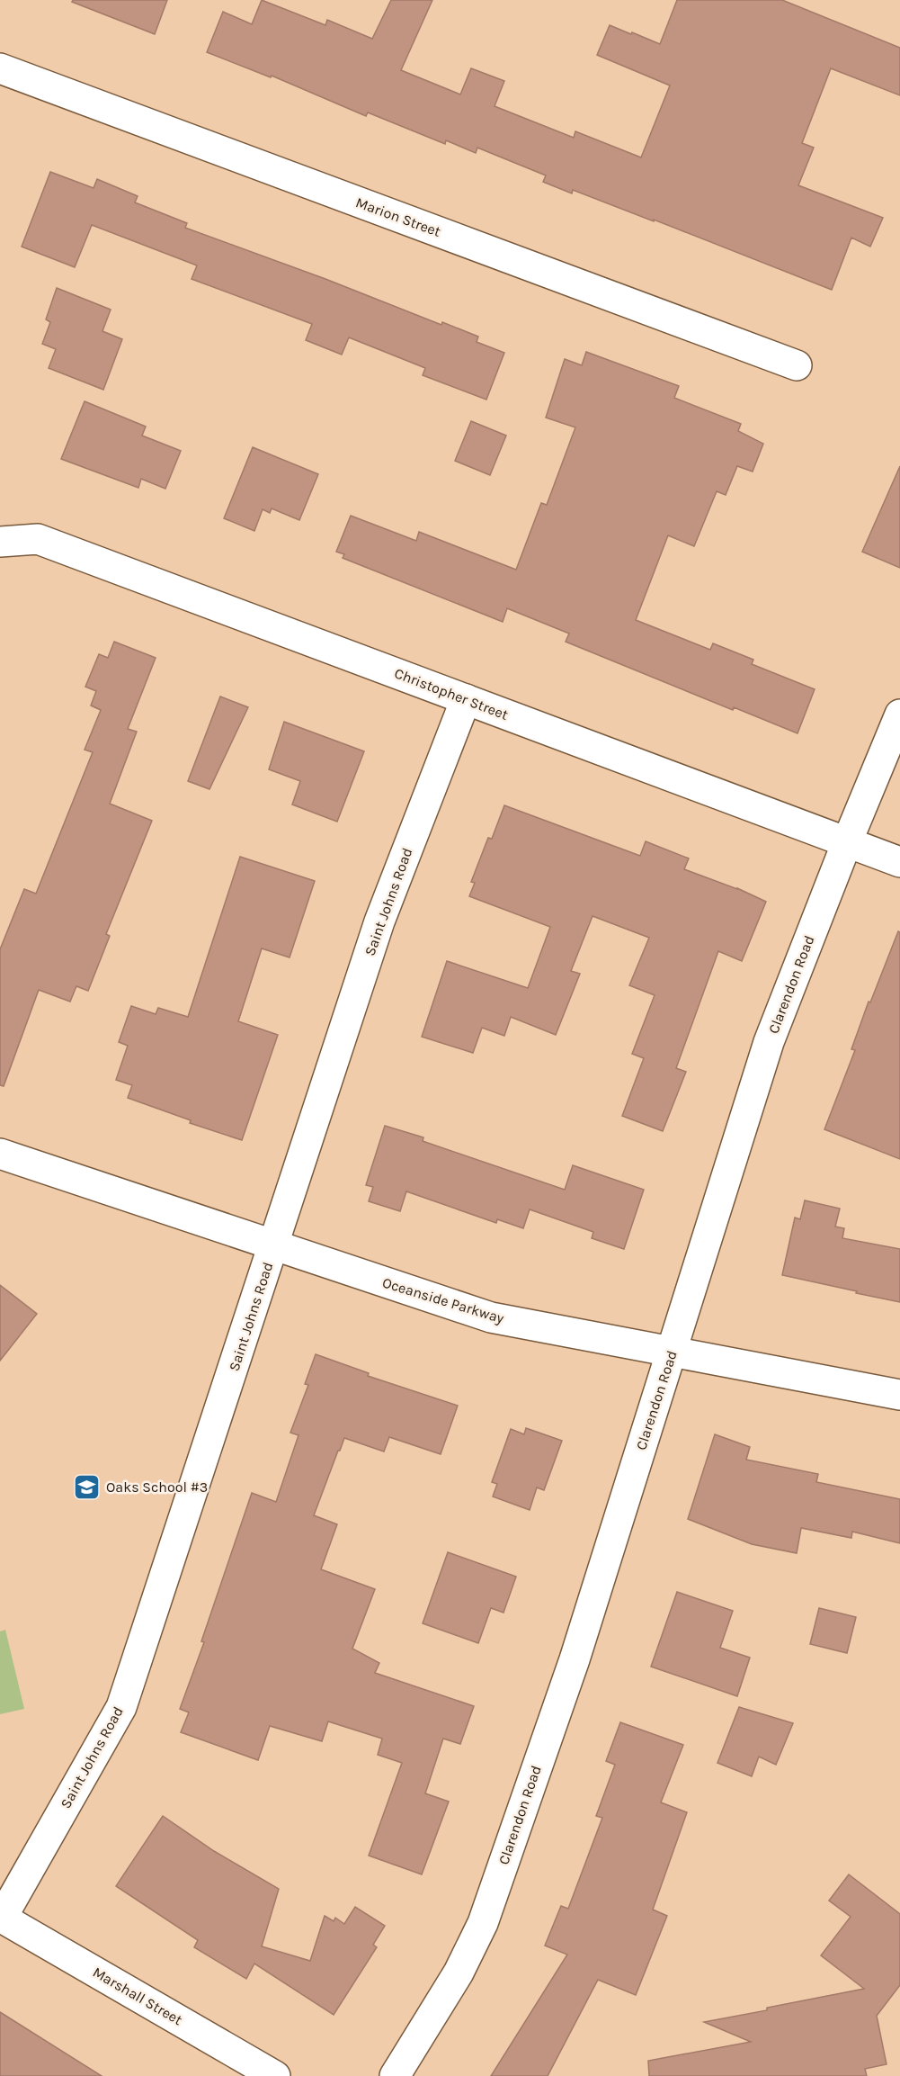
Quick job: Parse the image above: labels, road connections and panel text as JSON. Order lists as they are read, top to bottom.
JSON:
{
  "streets": {
    "street": [
      "Marion Street",
      "Christopher Street",
      "Saint Johns Road",
      "Clarendon Road",
      "Oceanside Parkway",
      "Marshall Street"
    ]
  },
  "crossings": [
    ["Christopher Street", "Saint Johns Road"],
    ["Christopher Street", "Clarendon Road"],
    ["Saint Johns Road", "Oceanside Parkway"],
    ["Saint Johns Road", "Marshall Street"],
    ["Clarendon Road", "Oceanside Parkway"]
  ],
  "places": {
    "school or university": ["Oaks School #3"]
  }
}
